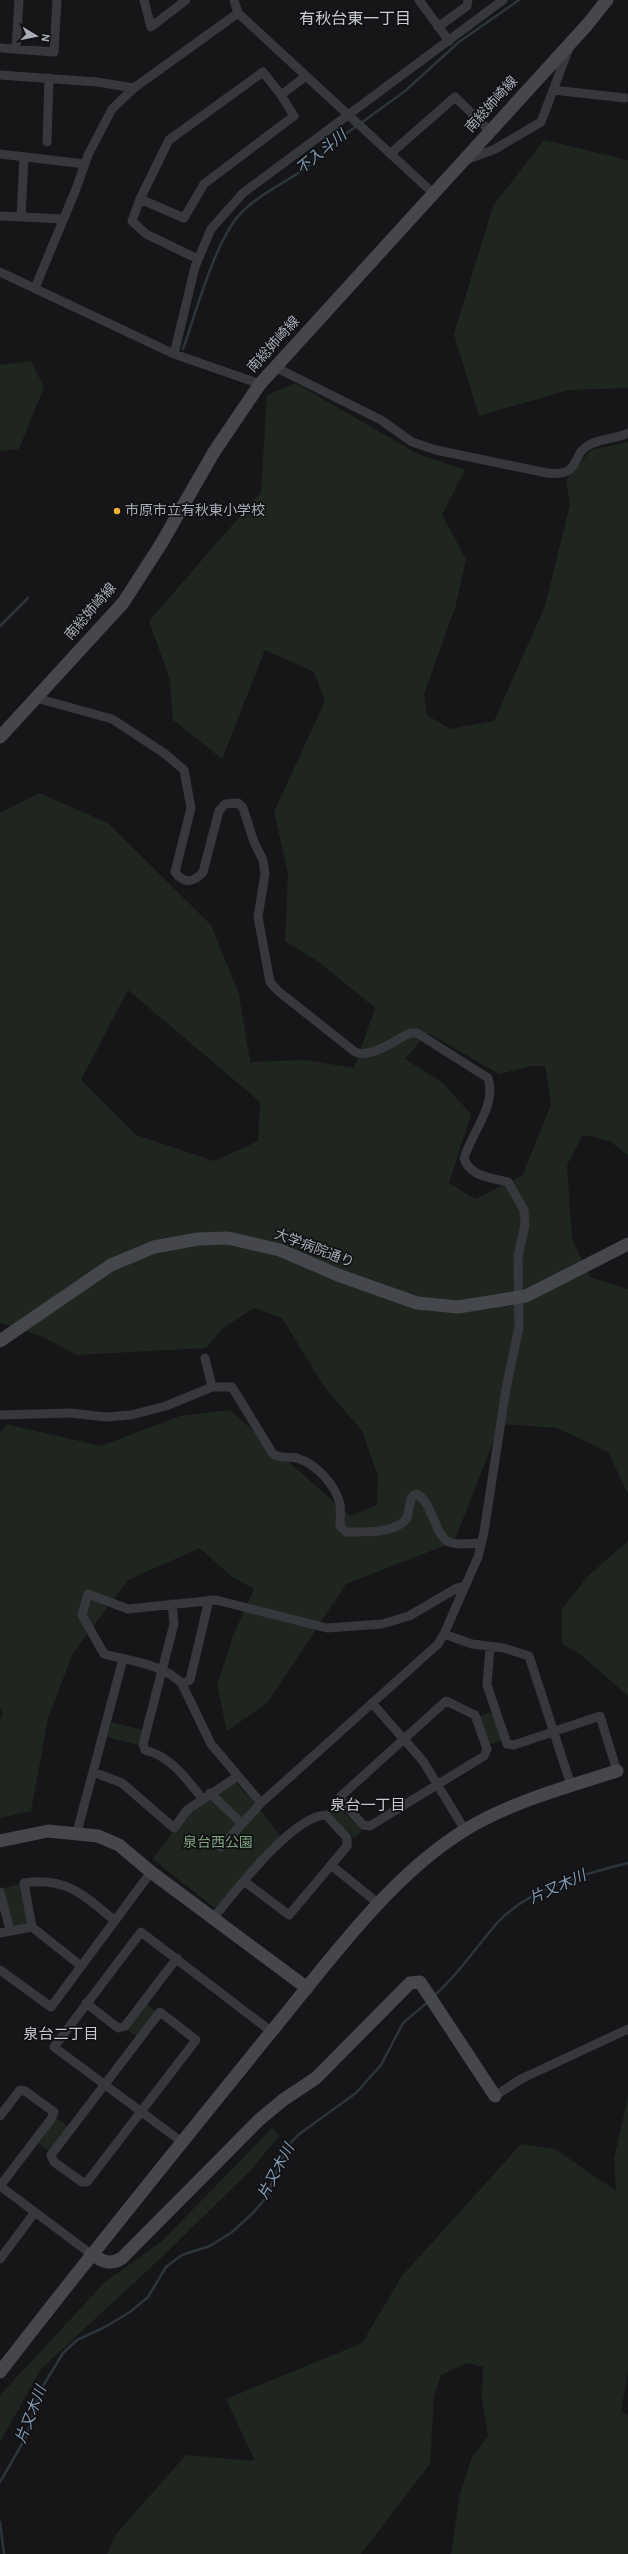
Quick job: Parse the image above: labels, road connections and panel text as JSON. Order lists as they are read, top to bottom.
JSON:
{
  "streets": {
    "street": ["南総姉崎線", "大学病院通り"]
  },
  "districts": ["有秋台東一丁目", "泉台一丁目", "泉台二丁目"],
  "water": ["不入斗川", "片又木川"],
  "parks": ["泉台西公園"],
  "places": ["市原市立有秋東小学校"],
  "north": "right"
}
